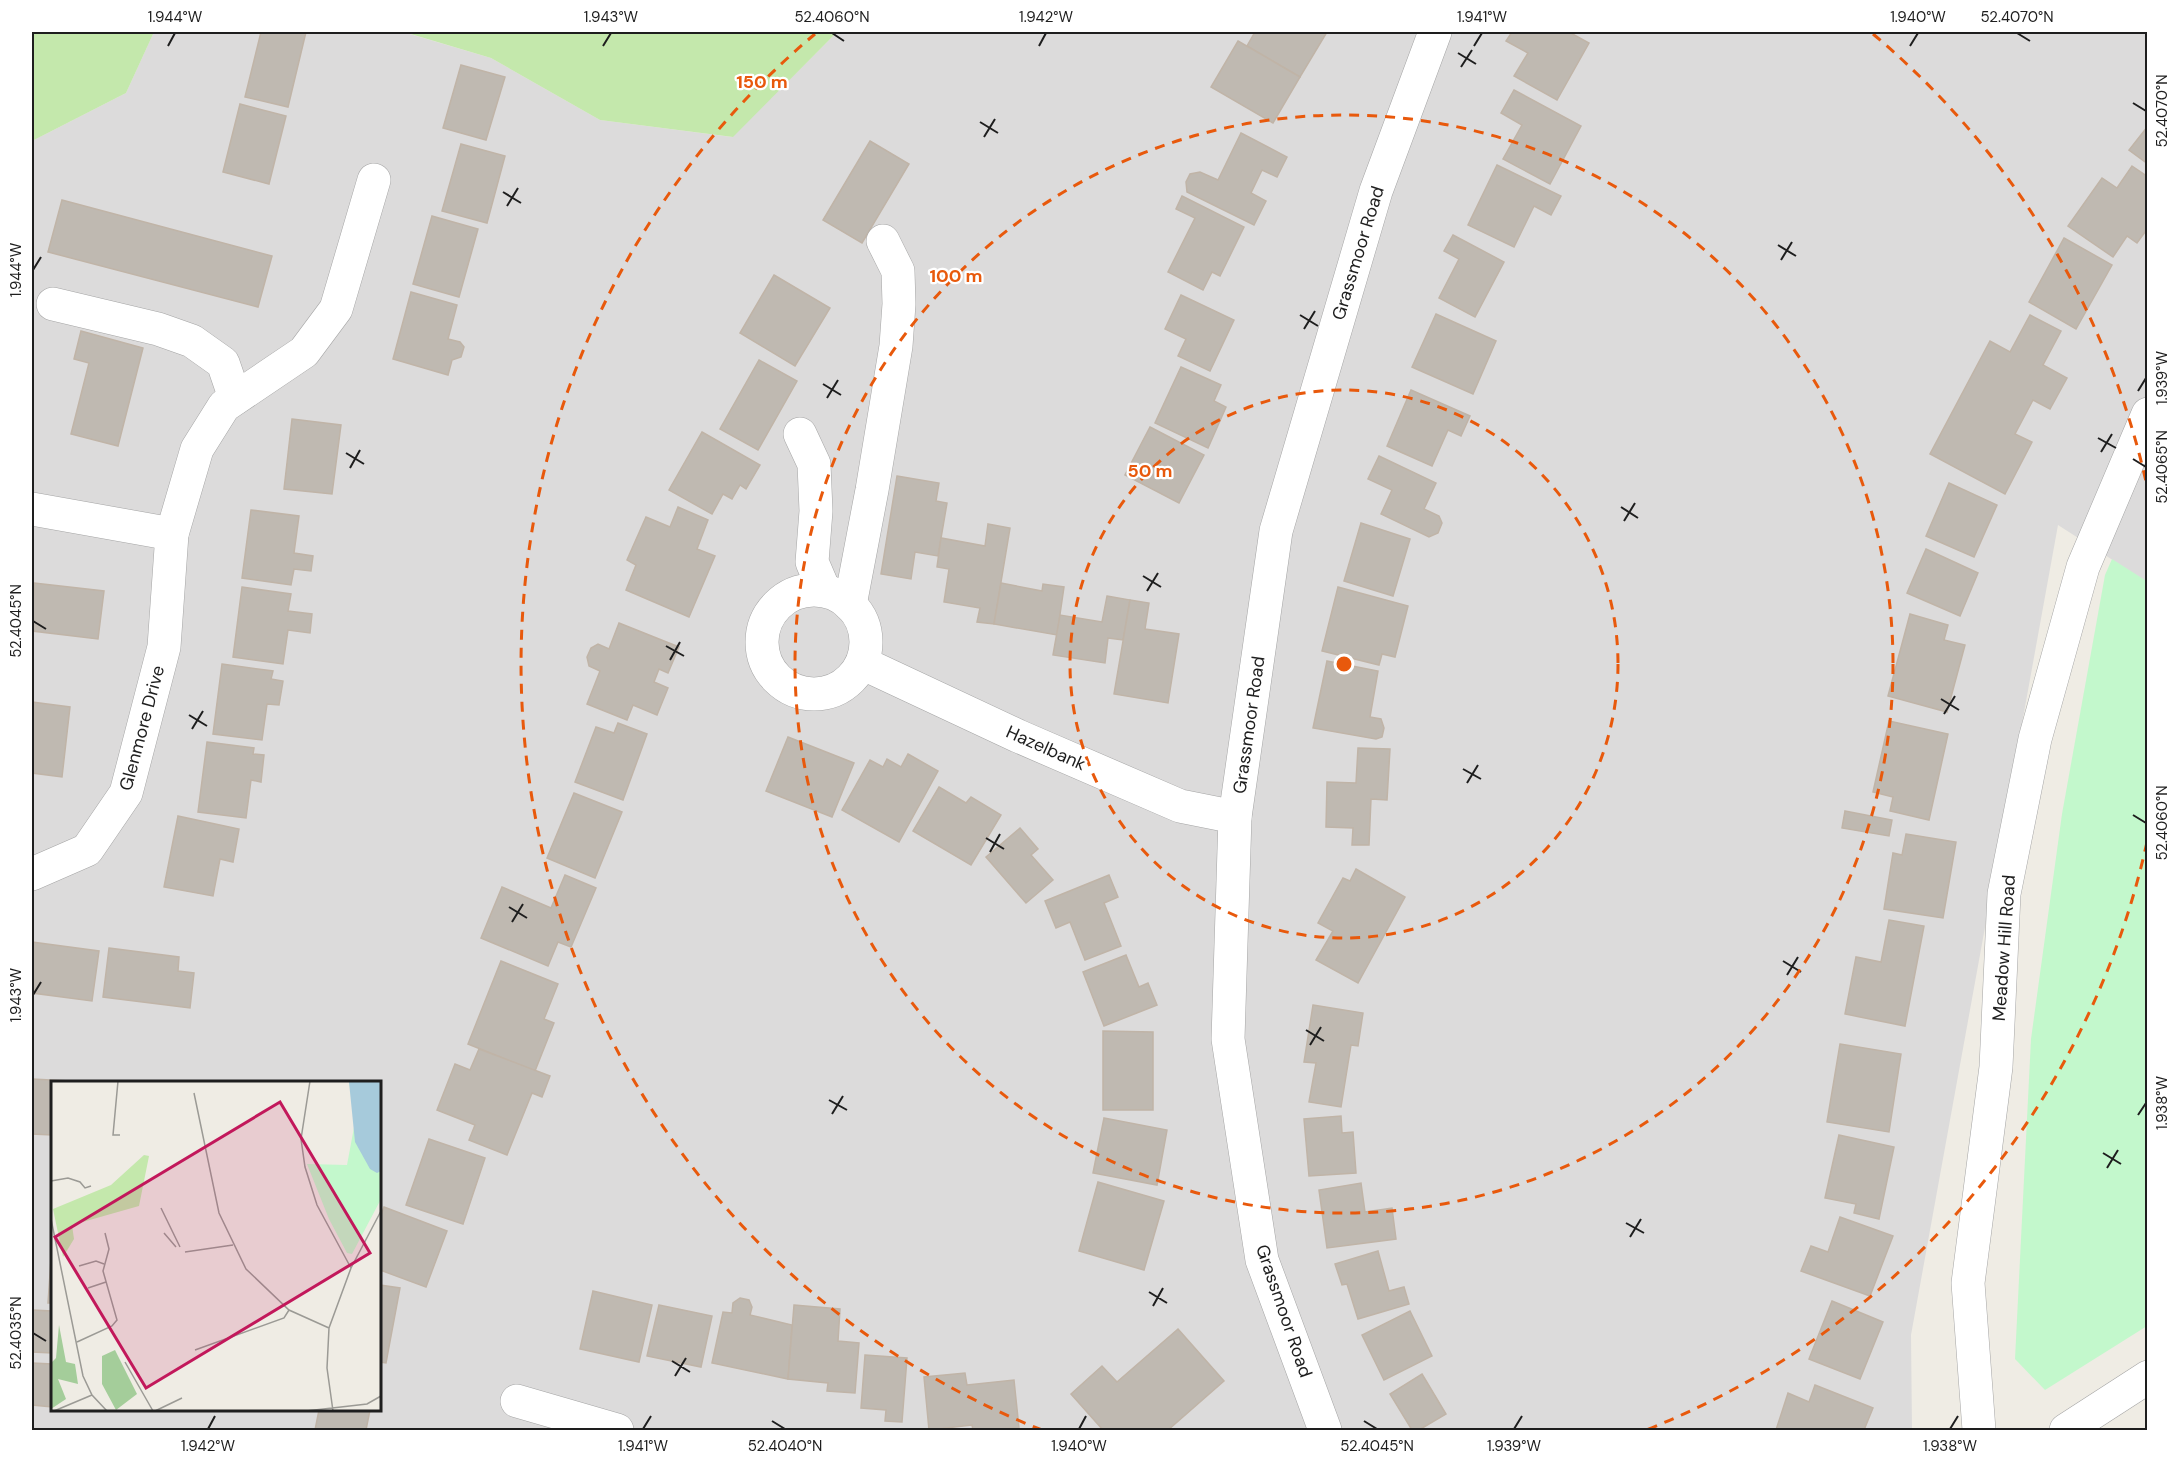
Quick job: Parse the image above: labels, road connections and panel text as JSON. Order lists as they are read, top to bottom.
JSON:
{
  "streets": {
    "street": [
      "Grassmoor Road",
      "Glenmore Drive",
      "Hazelbank",
      "Meadow Hill Road"
    ]
  },
  "crossings": [
    ["Grassmoor Road", "Hazelbank"]
  ],
  "coordinates": [
    "1.944°W",
    "1.943°W",
    "52.4060°N",
    "1.942°W",
    "1.941°W",
    "1.940°W",
    "52.4070°N",
    "1.939°W",
    "52.4065°N",
    "52.4045°N",
    "1.938°W",
    "52.4035°N",
    "52.4040°N"
  ],
  "rings": ["150 m", "100 m", "50 m"]
}
